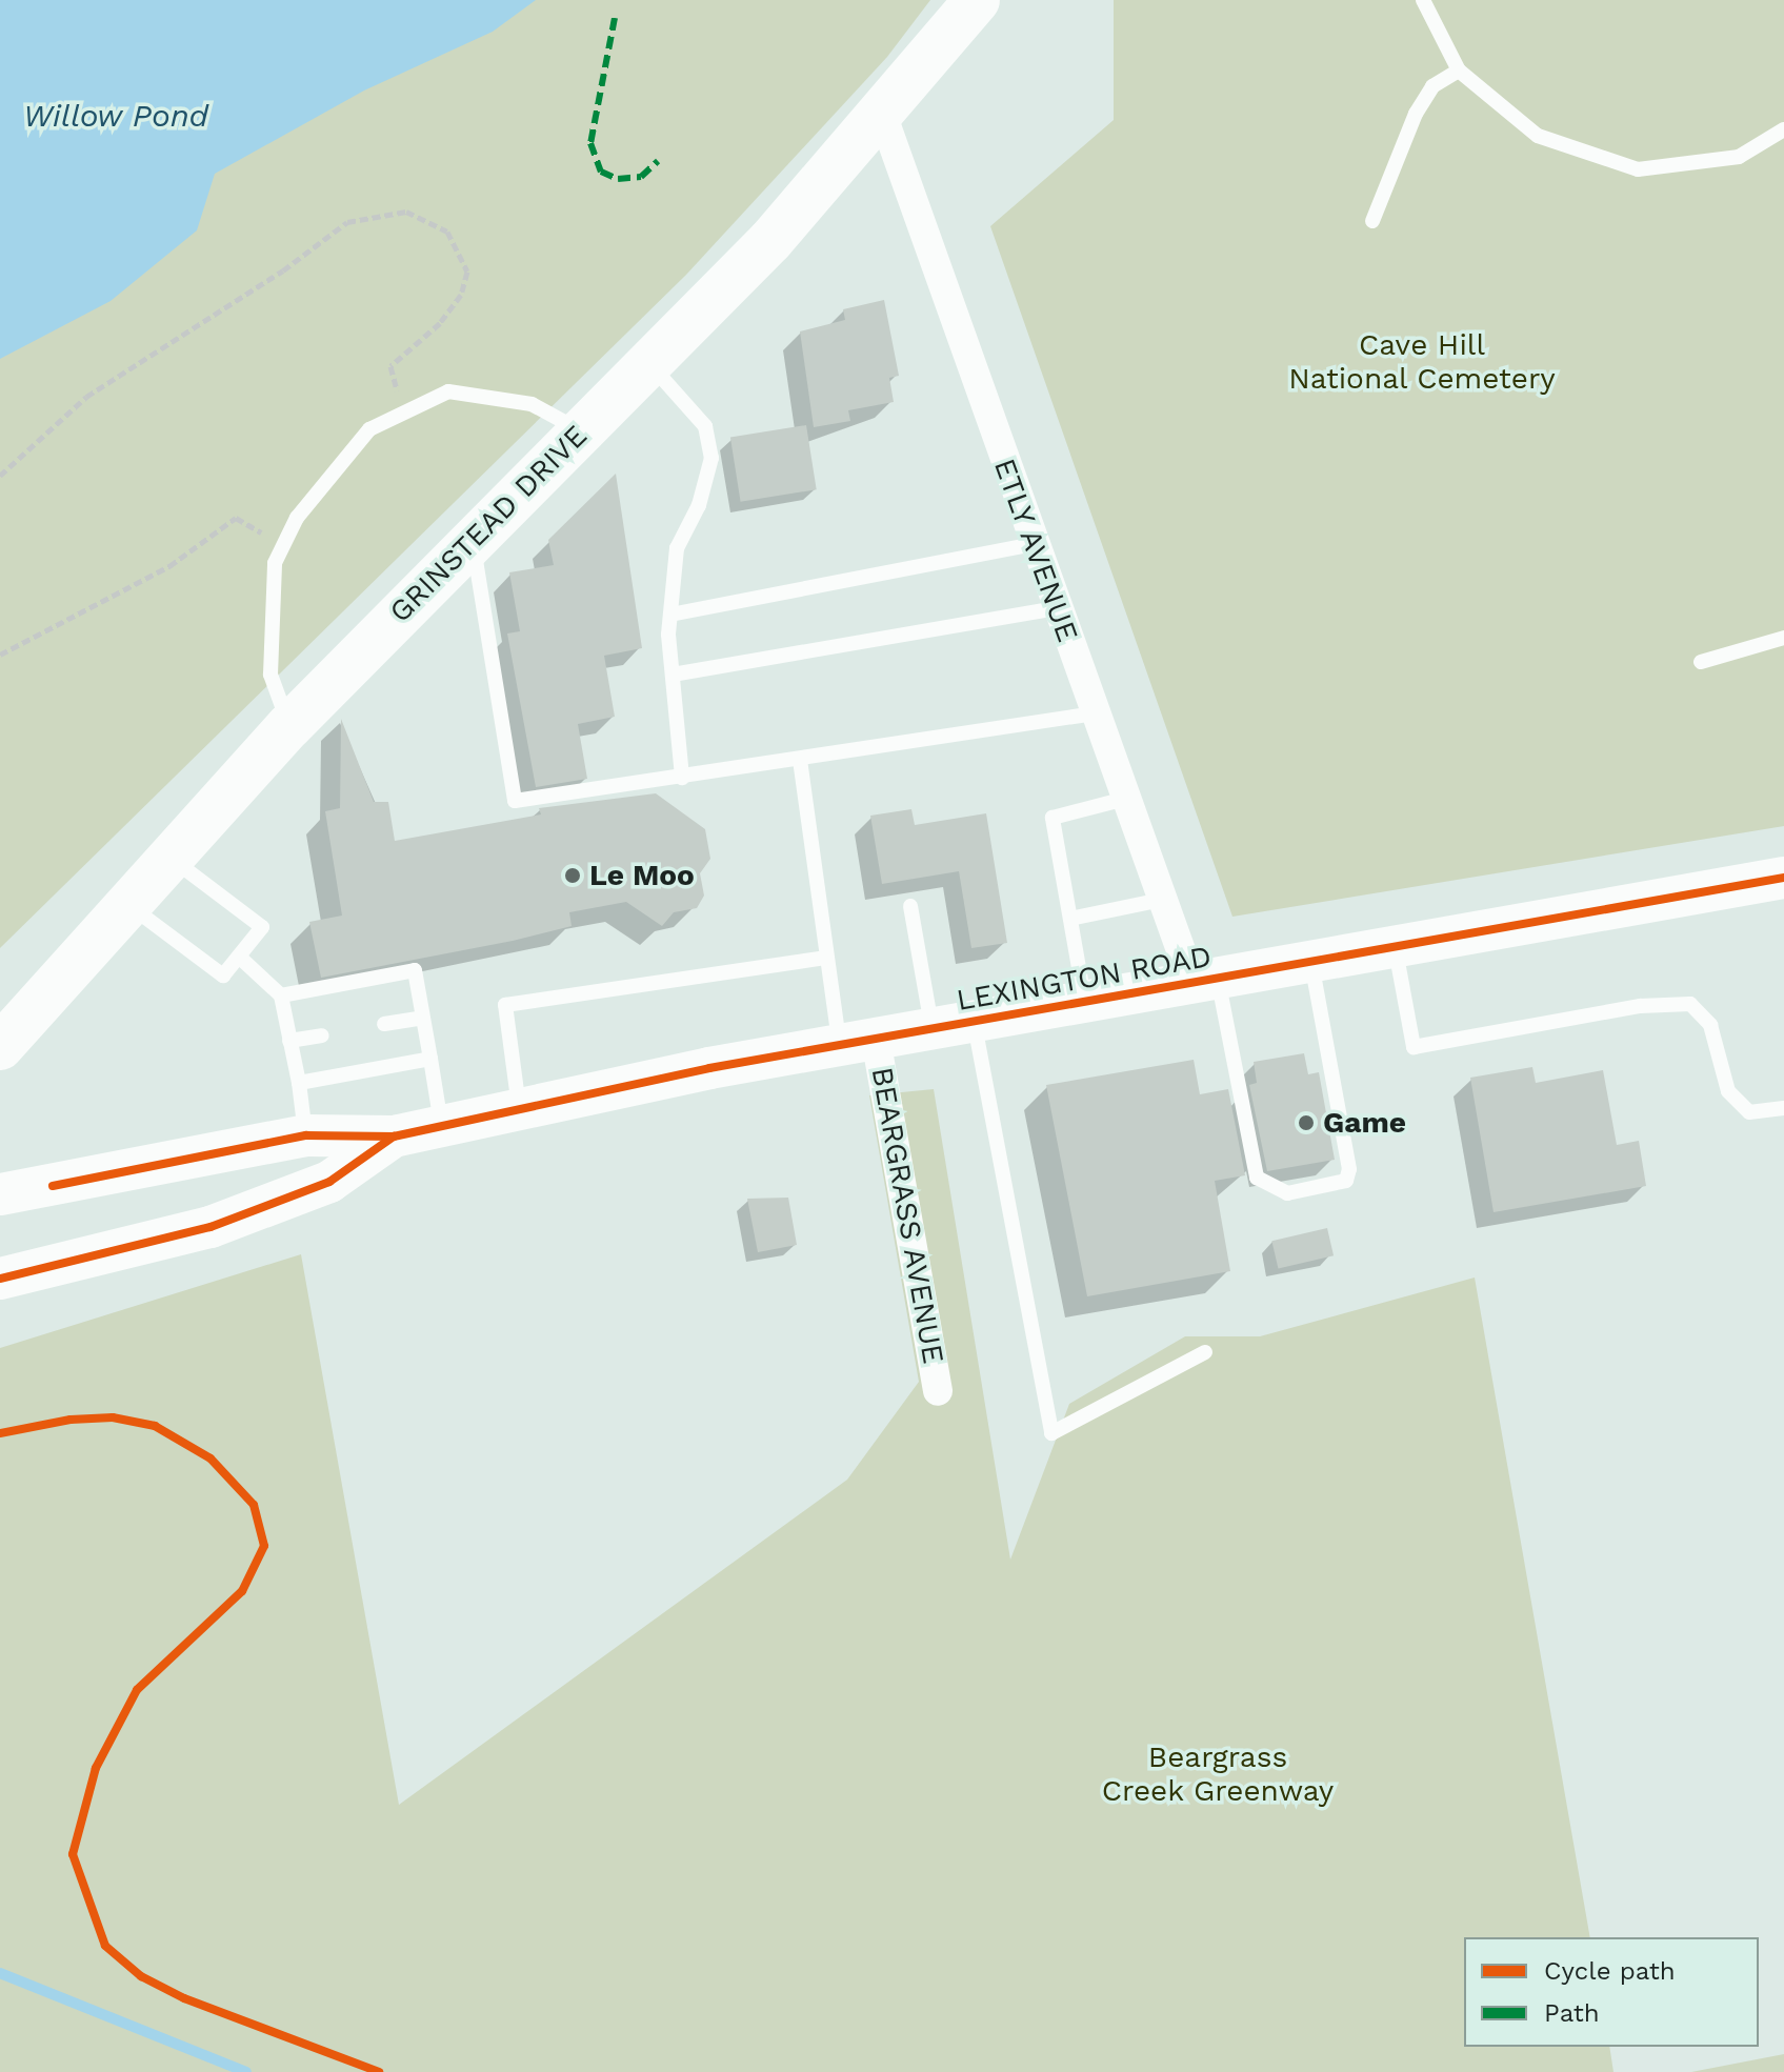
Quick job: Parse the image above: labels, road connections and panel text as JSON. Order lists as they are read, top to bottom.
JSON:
{
  "streets": {
    "main road": ["GRINSTEAD DRIVE", "LEXINGTON ROAD"],
    "street": ["ETLY AVENUE", "BEARGRASS AVENUE"]
  },
  "crossings": [
    ["GRINSTEAD DRIVE", "ETLY AVENUE"],
    ["ETLY AVENUE", "LEXINGTON ROAD"],
    ["LEXINGTON ROAD", "BEARGRASS AVENUE"]
  ],
  "water": ["Willow Pond"],
  "parks": ["Cave Hill National Cemetery", "Beargrass Creek Greenway"],
  "places": ["Le Moo", "Game"],
  "legend": ["Cycle path", "Path"]
}
